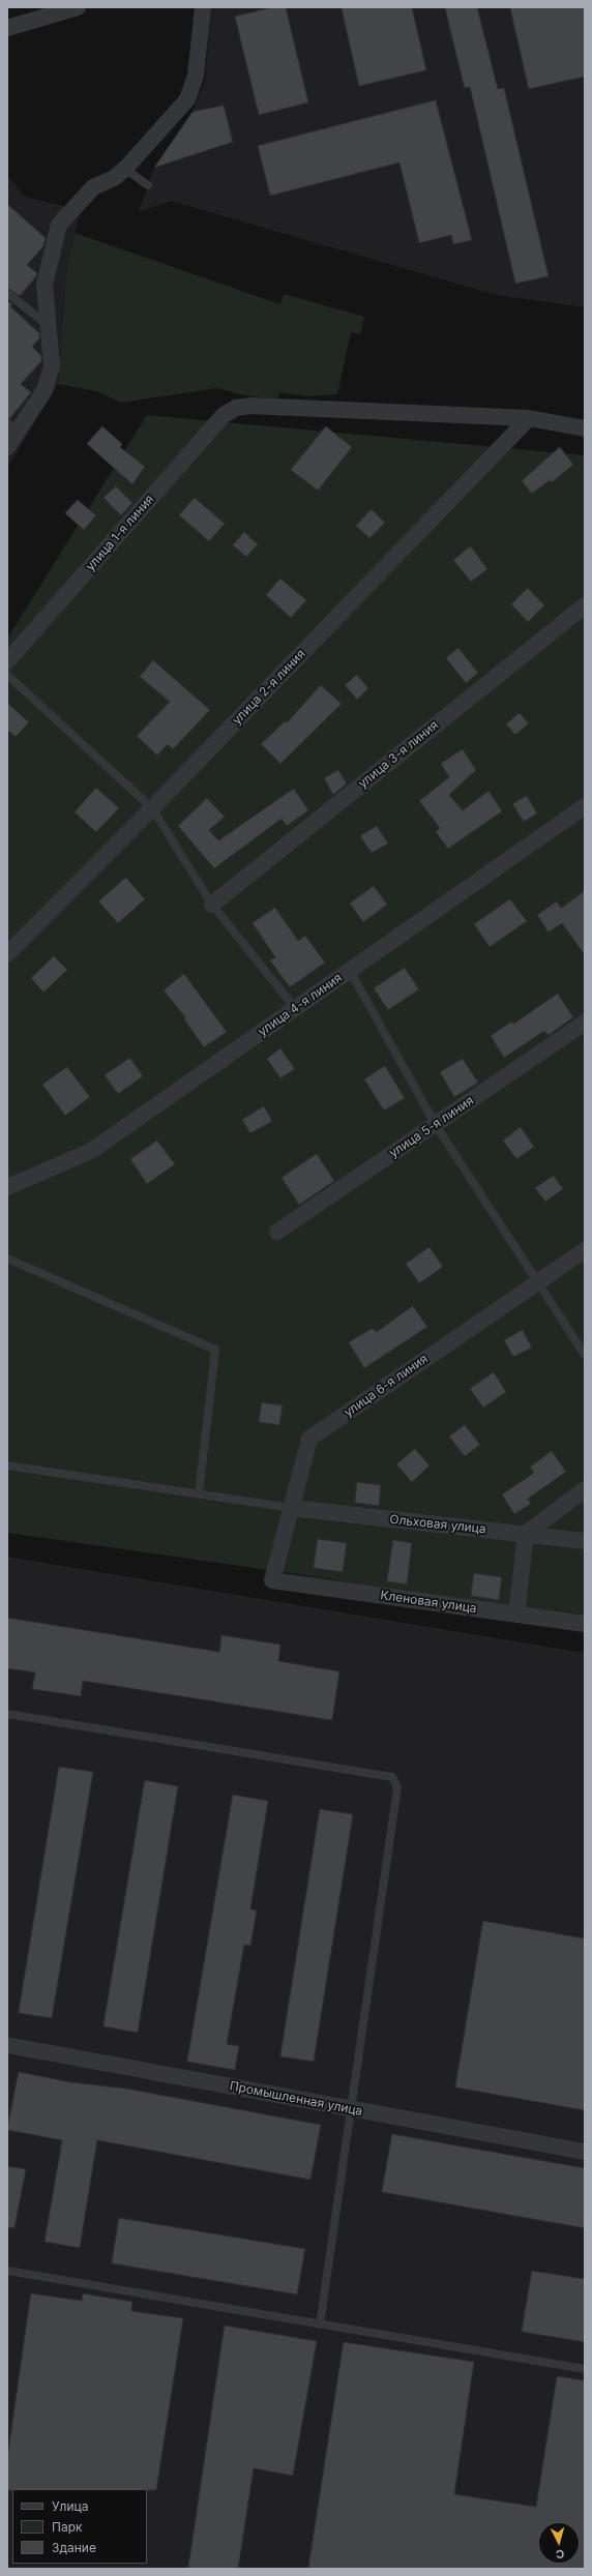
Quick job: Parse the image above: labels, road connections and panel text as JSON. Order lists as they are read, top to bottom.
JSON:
{
  "streets": {
    "street": [
      "улица 1-я линия",
      "улица 2-я линия",
      "улица 3-я линия",
      "улица 4-я линия",
      "улица 5-я линия",
      "улица 6-я линия",
      "Ольховая улица",
      "Кленовая улица",
      "Промышленная улица"
    ]
  },
  "crossings": [
    ["улица 1-я линия", "улица 2-я линия"],
    ["улица 6-я линия", "Ольховая улица"],
    ["улица 6-я линия", "Кленовая улица"]
  ],
  "legend": ["Улица", "Парк", "Здание"],
  "north": "bottom"
}
